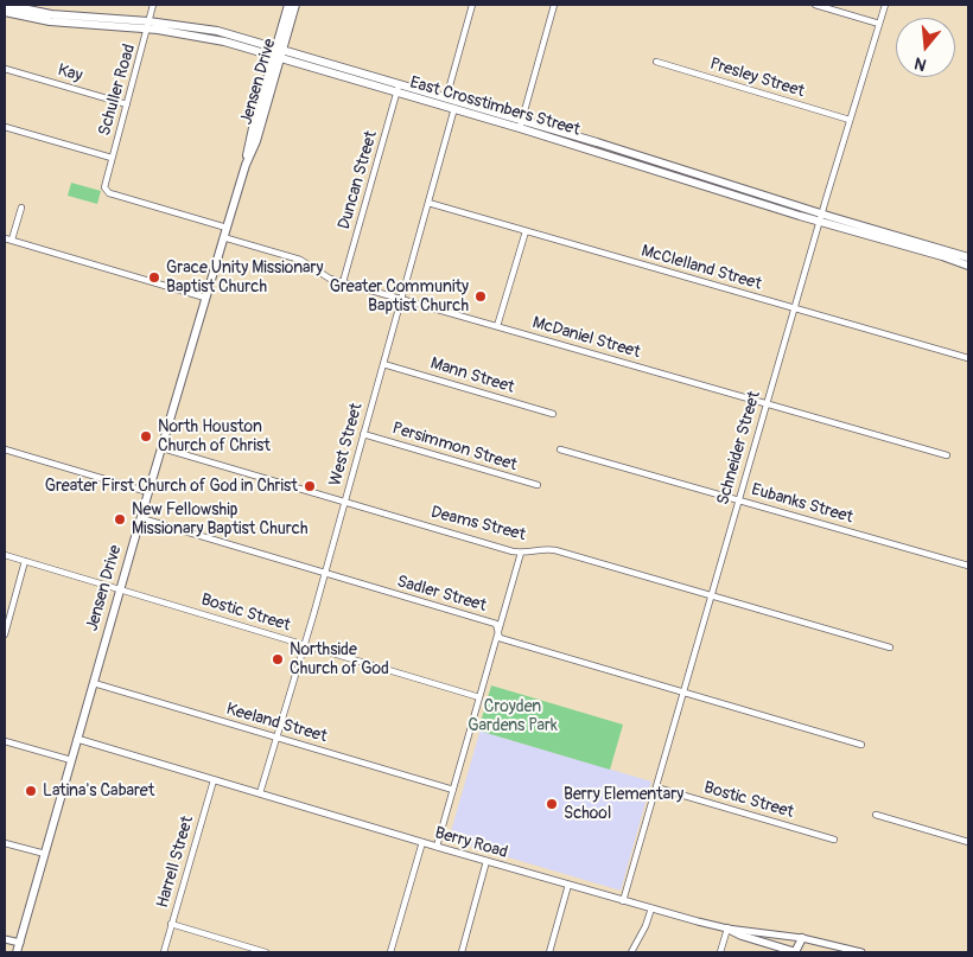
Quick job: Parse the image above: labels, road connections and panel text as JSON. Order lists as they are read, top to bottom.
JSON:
{
  "streets": {
    "main road": ["Jensen Drive", "East Crosstimbers Street"],
    "street": [
      "Kay",
      "Presley Street",
      "Schuller Road",
      "Duncan Street",
      "McClelland Street",
      "McDaniel Street",
      "Mann Street",
      "West Street",
      "Persimmon Street",
      "Schneider Street",
      "Eubanks Street",
      "Deams Street",
      "Sadler Street",
      "Bostic Street",
      "Keeland Street",
      "Berry Road",
      "Harrell Street"
    ]
  },
  "crossings": [
    ["Kay", "Schuller Road"],
    ["Presley Street", "Schneider Street"],
    ["Jensen Drive", "Schuller Road"],
    ["Jensen Drive", "East Crosstimbers Street"],
    ["Jensen Drive", "McDaniel Street"],
    ["Jensen Drive", "Deams Street"],
    ["Jensen Drive", "Sadler Street"],
    ["Jensen Drive", "Bostic Street"],
    ["Jensen Drive", "Keeland Street"],
    ["Jensen Drive", "Berry Road"],
    ["Schuller Road", "East Crosstimbers Street"],
    ["East Crosstimbers Street", "Duncan Street"],
    ["East Crosstimbers Street", "West Street"],
    ["East Crosstimbers Street", "Schneider Street"],
    ["Duncan Street", "McDaniel Street"],
    ["McClelland Street", "West Street"],
    ["McClelland Street", "Schneider Street"],
    ["McDaniel Street", "West Street"],
    ["McDaniel Street", "Schneider Street"],
    ["Mann Street", "West Street"],
    ["West Street", "Persimmon Street"],
    ["West Street", "Deams Street"],
    ["West Street", "Sadler Street"],
    ["West Street", "Bostic Street"],
    ["West Street", "Keeland Street"],
    ["West Street", "Berry Road"],
    ["Schneider Street", "Eubanks Street"],
    ["Schneider Street", "Deams Street"],
    ["Schneider Street", "Sadler Street"],
    ["Schneider Street", "Bostic Street"],
    ["Schneider Street", "Berry Road"],
    ["Berry Road", "Harrell Street"]
  ],
  "parks": ["Croyden Gardens Park"],
  "places": [
    "Grace Unity Missionary Baptist Church",
    "Greater Community Baptist Church",
    "North Houston Church of Christ",
    "Greater First Church of God in Christ",
    "New Fellowship Missionary Baptist Church",
    "Northside Church of God",
    "Latina's Cabaret",
    "Berry Elementary School"
  ],
  "north": "bottom"
}
